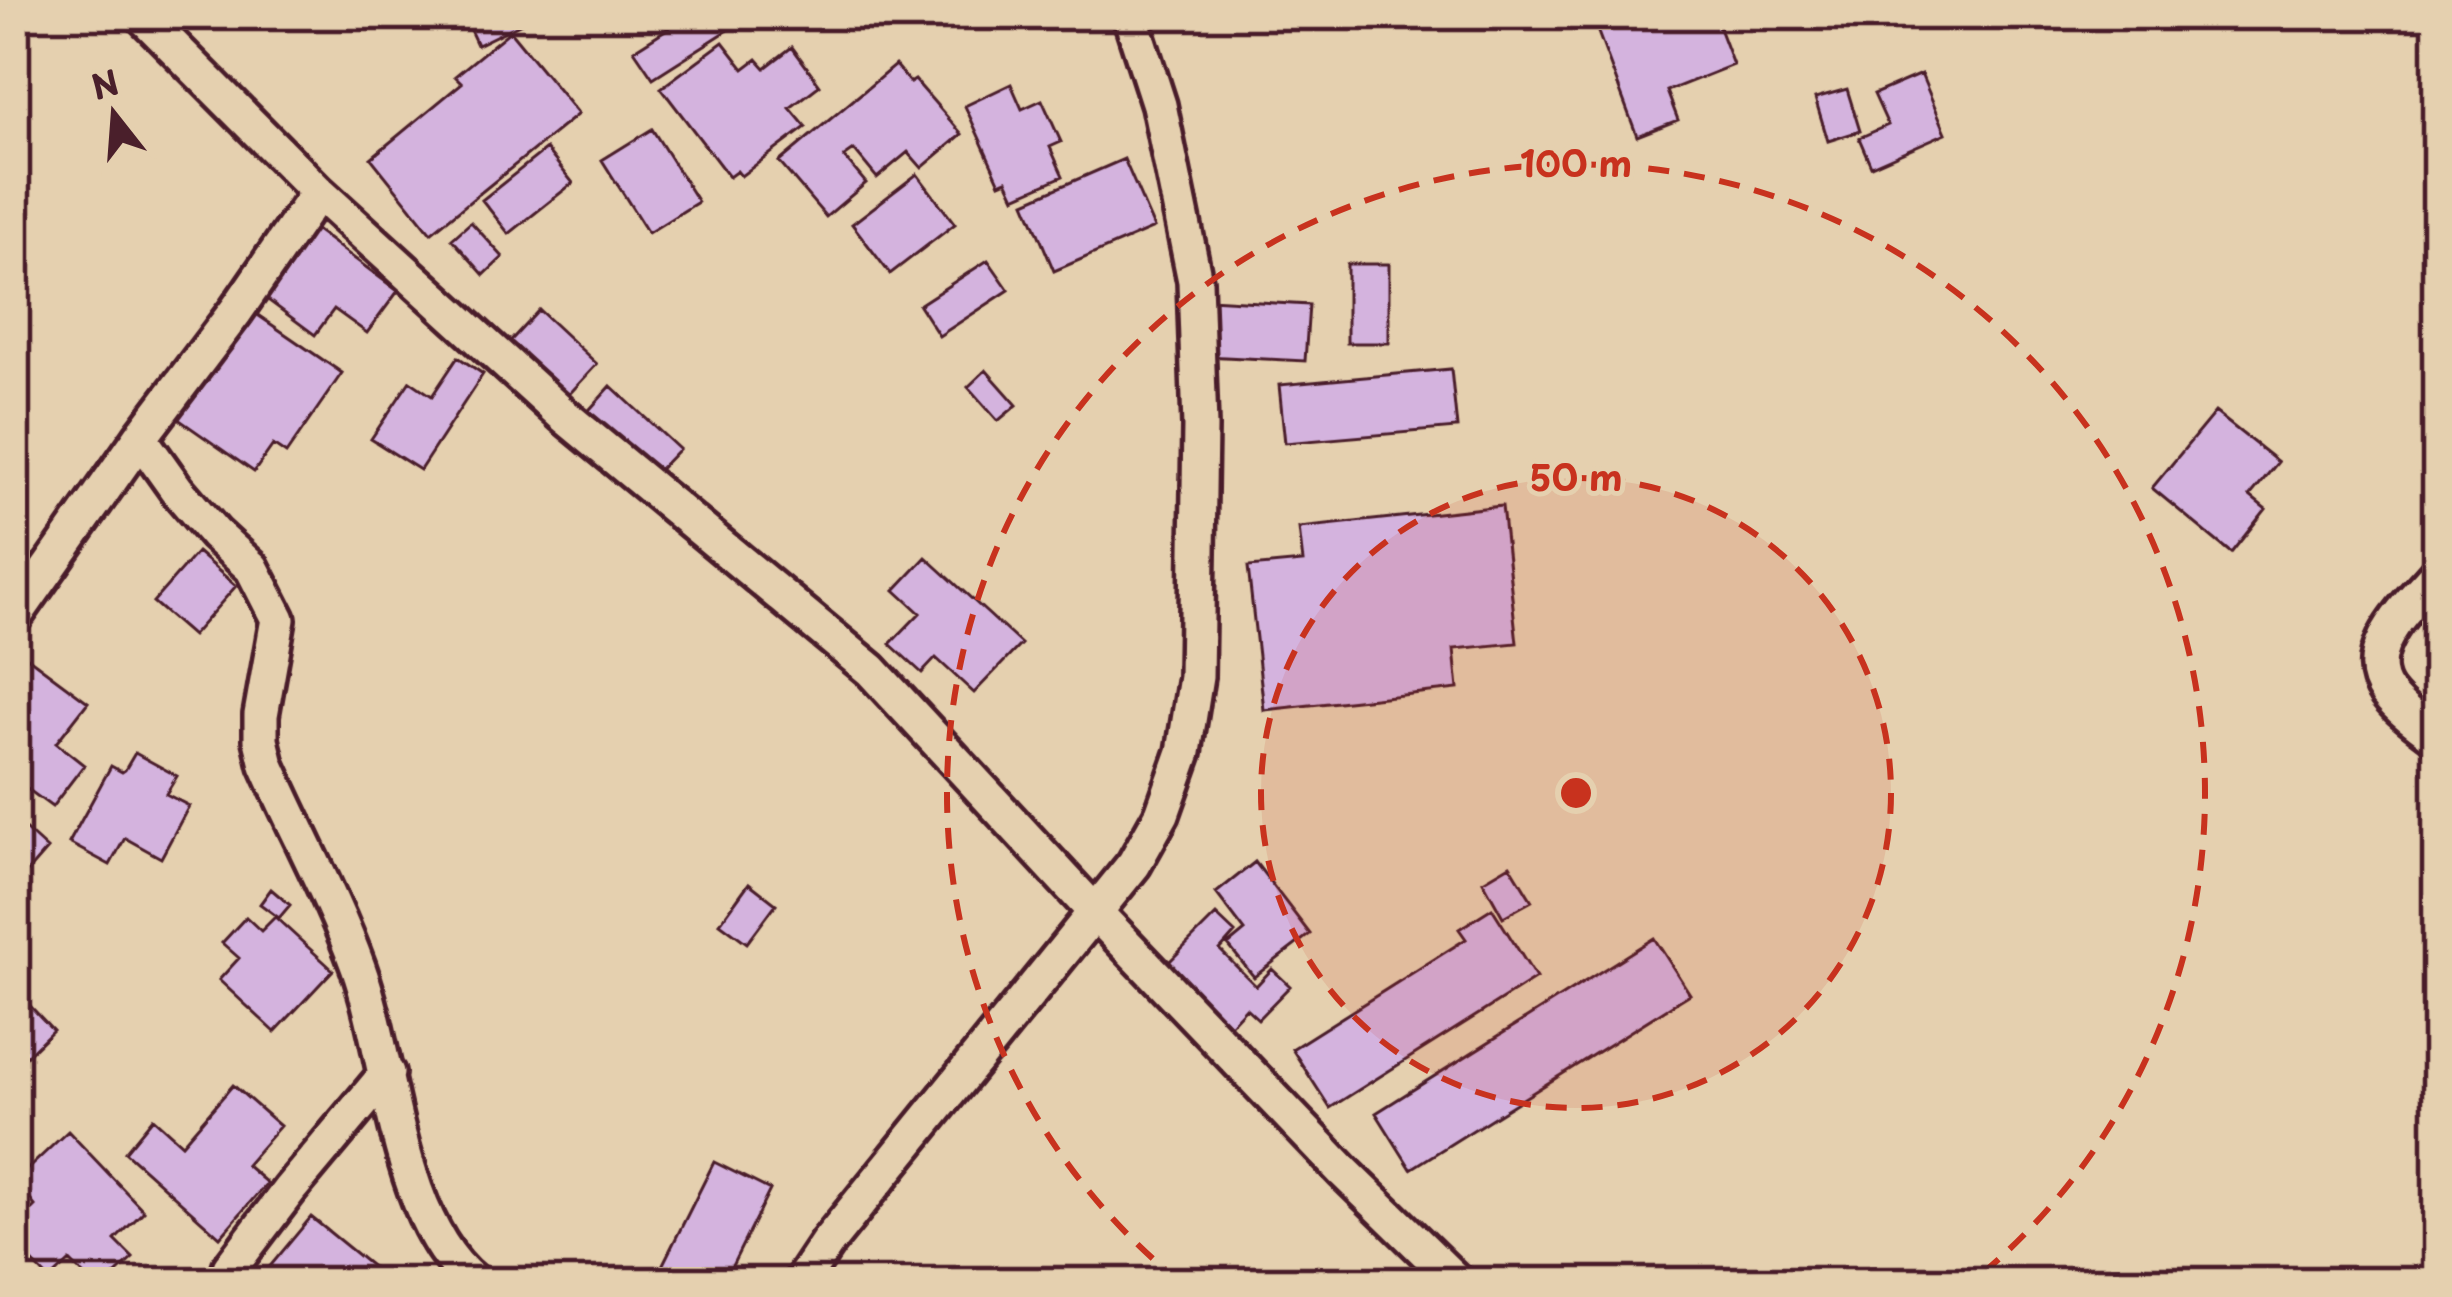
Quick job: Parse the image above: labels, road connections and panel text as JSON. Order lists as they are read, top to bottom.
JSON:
{
  "north": "top",
  "rings": ["100 m", "50 m"]
}
